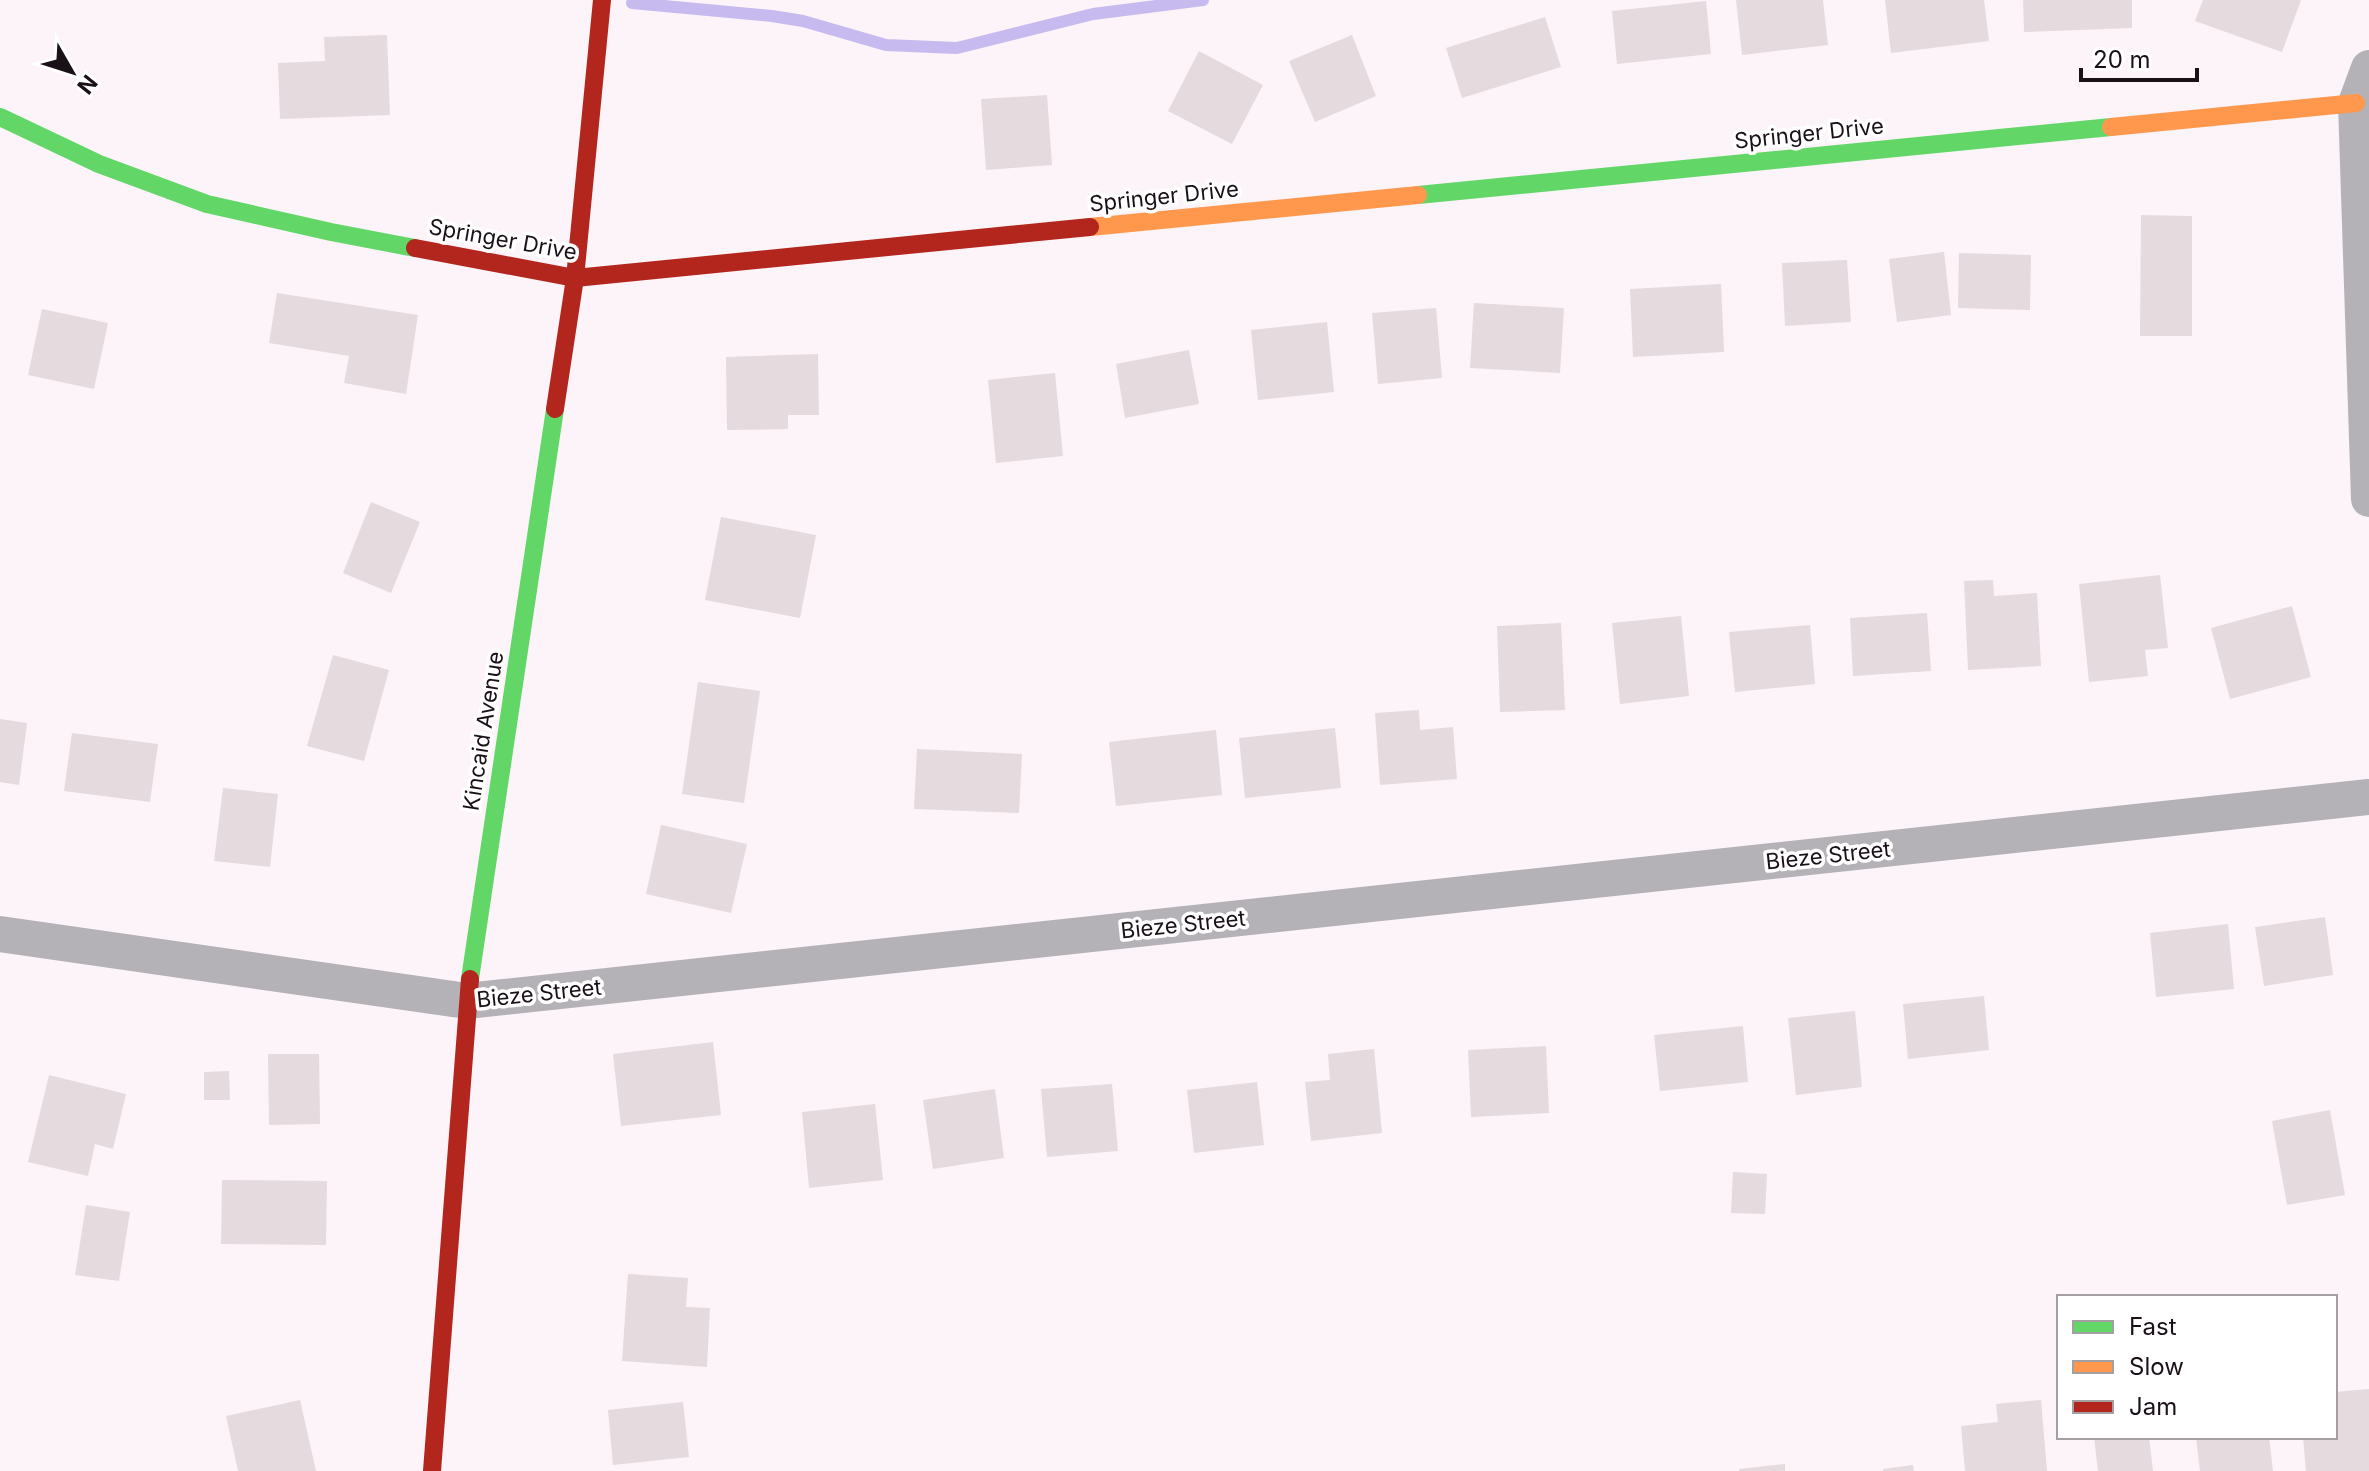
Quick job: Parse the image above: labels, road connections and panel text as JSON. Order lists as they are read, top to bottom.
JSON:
{
  "streets": {
    "street": ["Springer Drive", "Kincaid Avenue", "Bieze Street"]
  },
  "crossings": [
    ["Springer Drive", "Kincaid Avenue"],
    ["Kincaid Avenue", "Bieze Street"]
  ],
  "legend": ["Fast", "Slow", "Jam"],
  "scale_bar": "20 m",
  "north": "bottom right"
}
